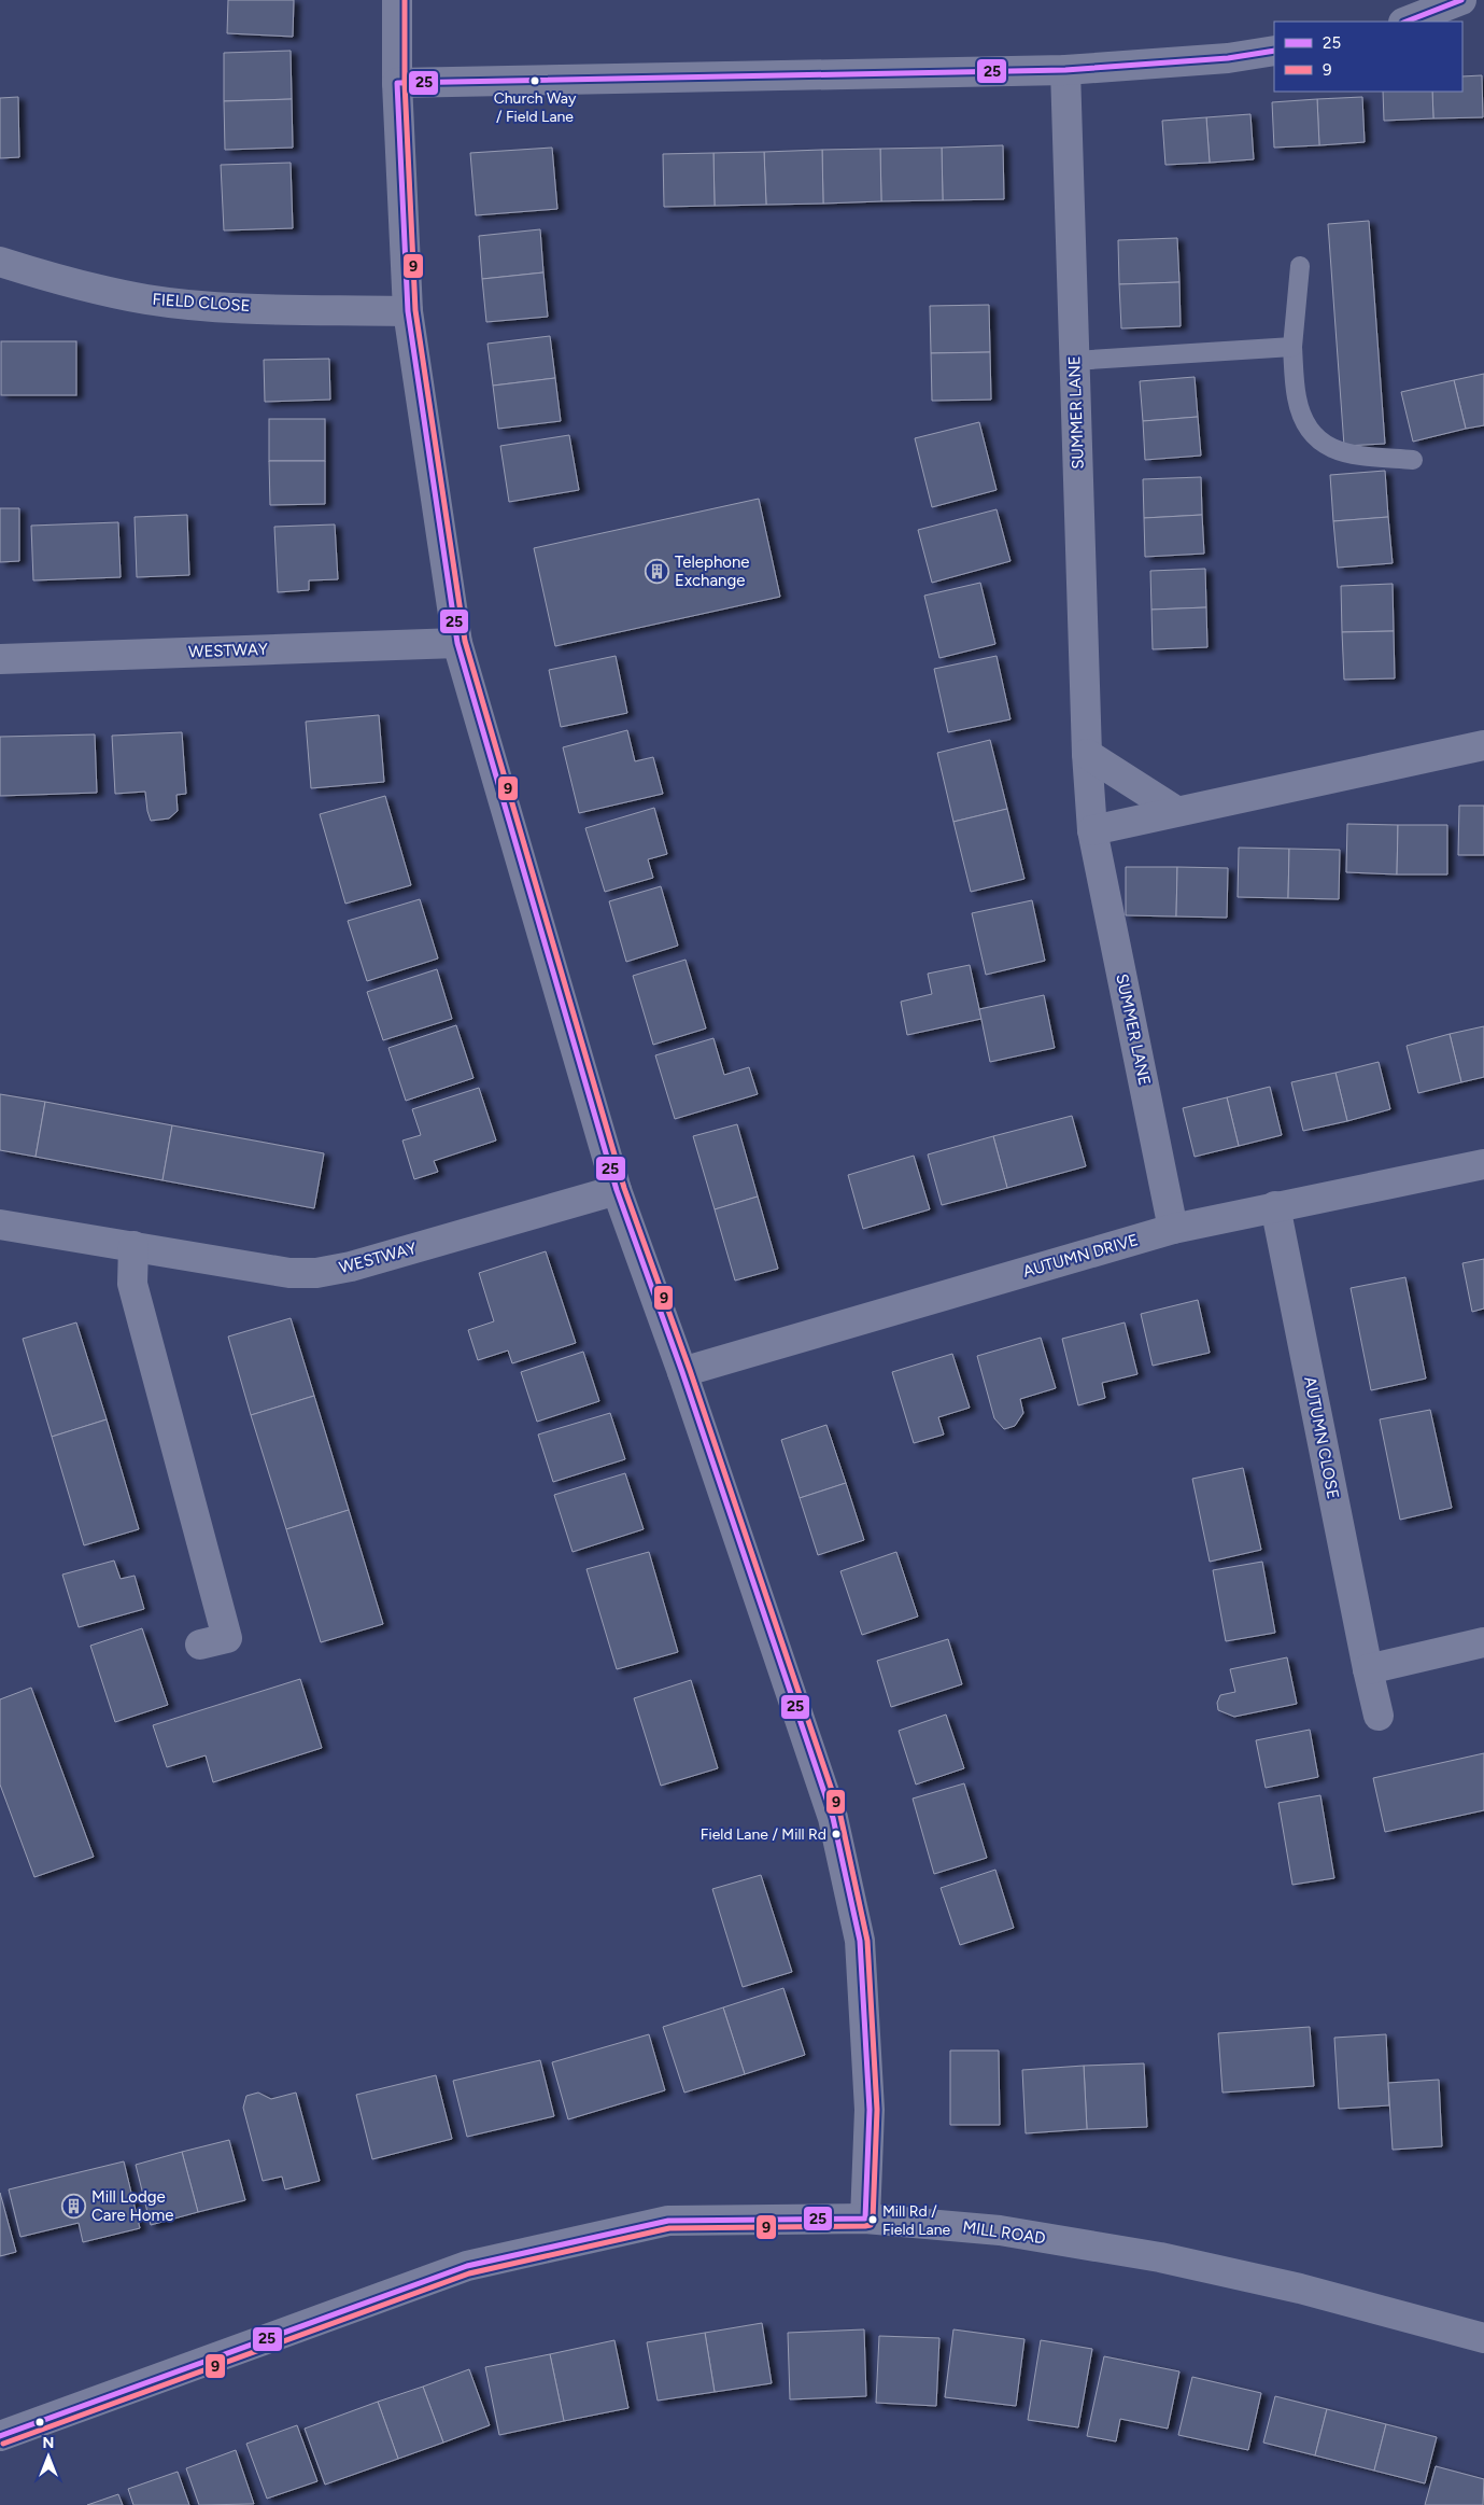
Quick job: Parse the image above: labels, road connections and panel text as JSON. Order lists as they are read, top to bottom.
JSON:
{
  "streets": {
    "street": [
      "FIELD CLOSE",
      "SUMMER LANE",
      "WESTWAY",
      "AUTUMN DRIVE",
      "AUTUMN CLOSE",
      "MILL ROAD"
    ]
  },
  "crossings": [
    ["SUMMER LANE", "AUTUMN DRIVE"],
    ["AUTUMN DRIVE", "AUTUMN CLOSE"]
  ],
  "places": {
    "other": ["Church Way / Field Lane", "Field Lane / Mill Rd", "Mill Rd / Field Lane"],
    "building": ["Telephone Exchange", "Mill Lodge Care Home"]
  },
  "lines": ["transit line 25", "transit line 9"],
  "legend": ["25", "9"],
  "north": "top"
}
